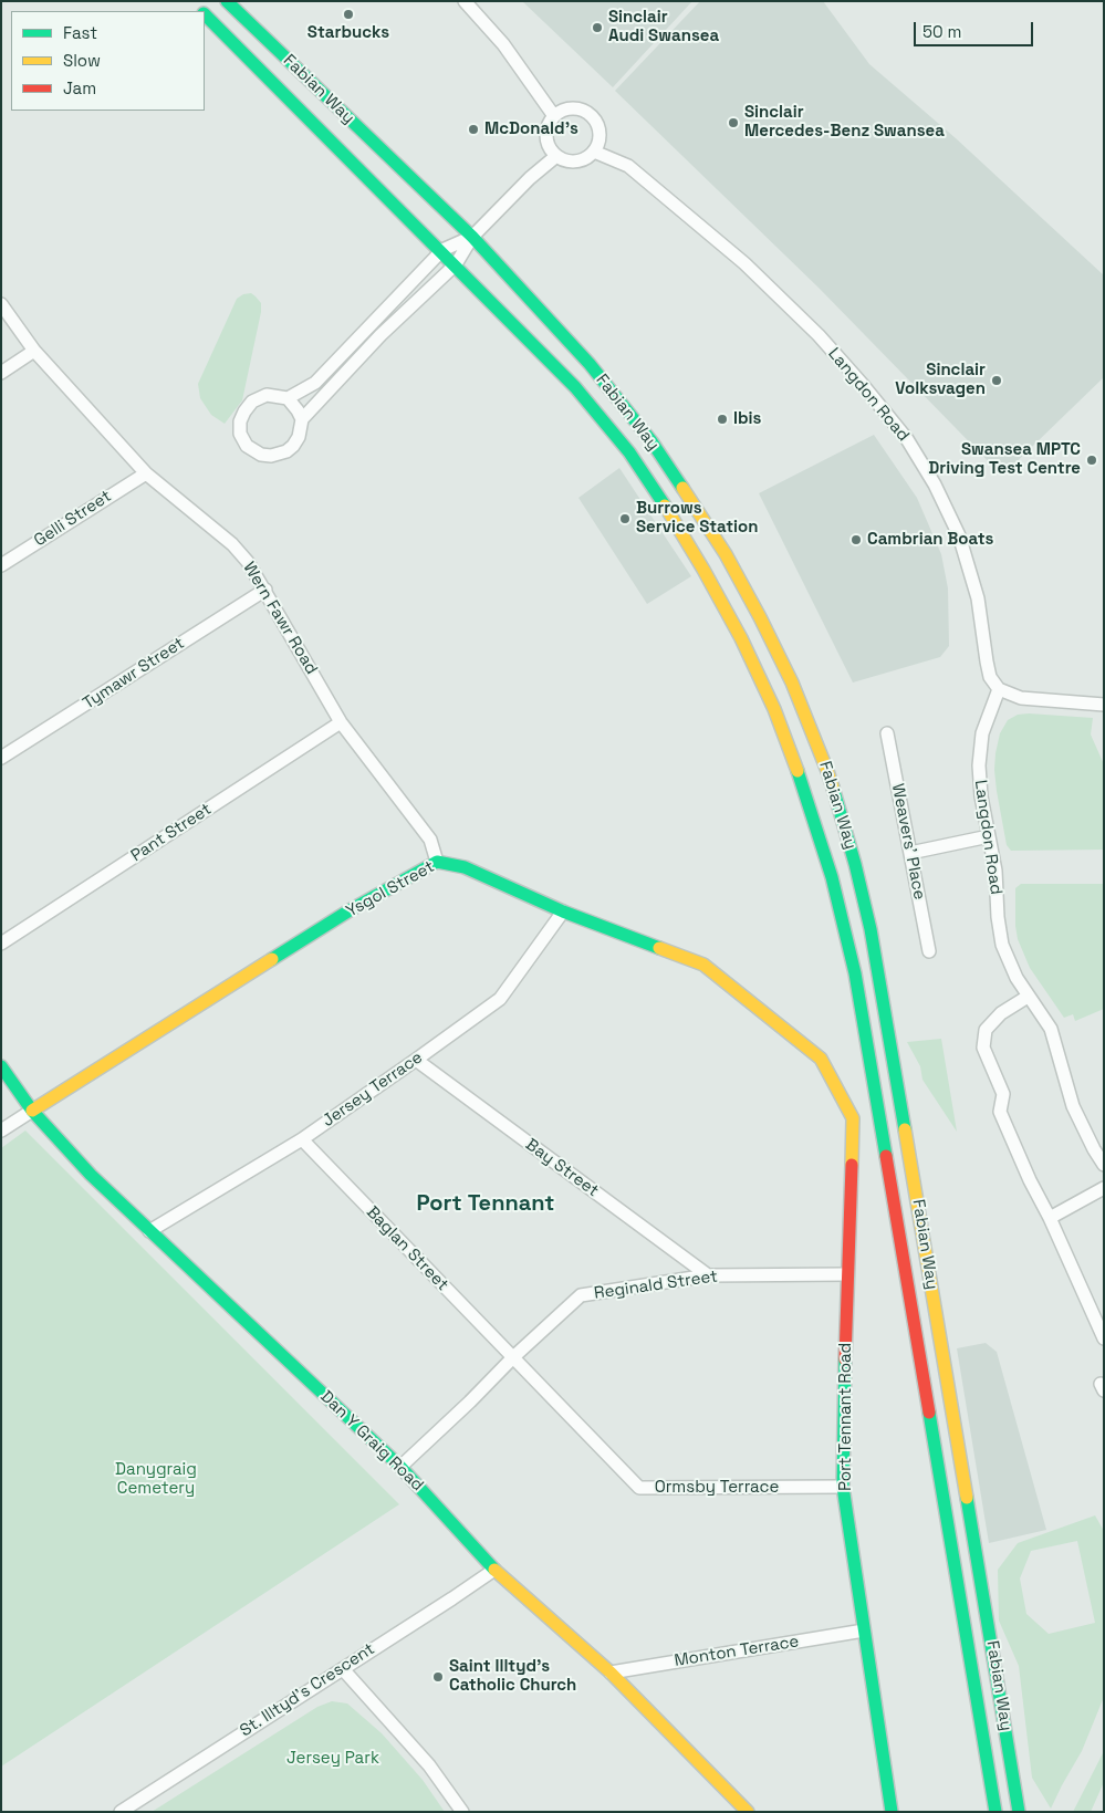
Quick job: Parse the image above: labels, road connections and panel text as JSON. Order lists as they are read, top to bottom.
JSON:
{
  "streets": {
    "main road": [
      "Fabian Way",
      "Ysgol Street",
      "Port Tennant Road",
      "Dan Y Graig Road"
    ],
    "street": [
      "Langdon Road",
      "Gelli Street",
      "Wern Fawr Road",
      "Tymawr Street",
      "Pant Street",
      "Weavers' Place",
      "Jersey Terrace",
      "Bay Street",
      "Baglan Street",
      "Reginald Street",
      "Ormsby Terrace",
      "Monton Terrace",
      "St. Illtyd's Crescent"
    ]
  },
  "crossings": [
    ["Gelli Street", "Wern Fawr Road"],
    ["Wern Fawr Road", "Tymawr Street"],
    ["Wern Fawr Road", "Pant Street"],
    ["Wern Fawr Road", "Ysgol Street"],
    ["Ysgol Street", "Jersey Terrace"],
    ["Ysgol Street", "Port Tennant Road"],
    ["Ysgol Street", "Dan Y Graig Road"],
    ["Jersey Terrace", "Bay Street"],
    ["Jersey Terrace", "Baglan Street"],
    ["Jersey Terrace", "Dan Y Graig Road"],
    ["Bay Street", "Reginald Street"],
    ["Baglan Street", "Reginald Street"],
    ["Baglan Street", "Ormsby Terrace"],
    ["Reginald Street", "Port Tennant Road"],
    ["Reginald Street", "Dan Y Graig Road"],
    ["Reginald Street", "Ormsby Terrace"],
    ["Port Tennant Road", "Ormsby Terrace"],
    ["Port Tennant Road", "Monton Terrace"],
    ["Dan Y Graig Road", "Monton Terrace"],
    ["Dan Y Graig Road", "St. Illtyd's Crescent"]
  ],
  "districts": ["Port Tennant"],
  "parks": ["Danygraig Cemetery", "Jersey Park"],
  "places": [
    "Starbucks",
    "Sinclair Audi Swansea",
    "Sinclair Mercedes-Benz Swansea",
    "McDonald's",
    "Sinclair Volksvagen",
    "Ibis",
    "Swansea MPTC Driving Test Centre",
    "Burrows Service Station",
    "Cambrian Boats",
    "Saint Illtyd's Catholic Church"
  ],
  "legend": ["Fast", "Slow", "Jam"],
  "scale_bar": "50 m"
}
